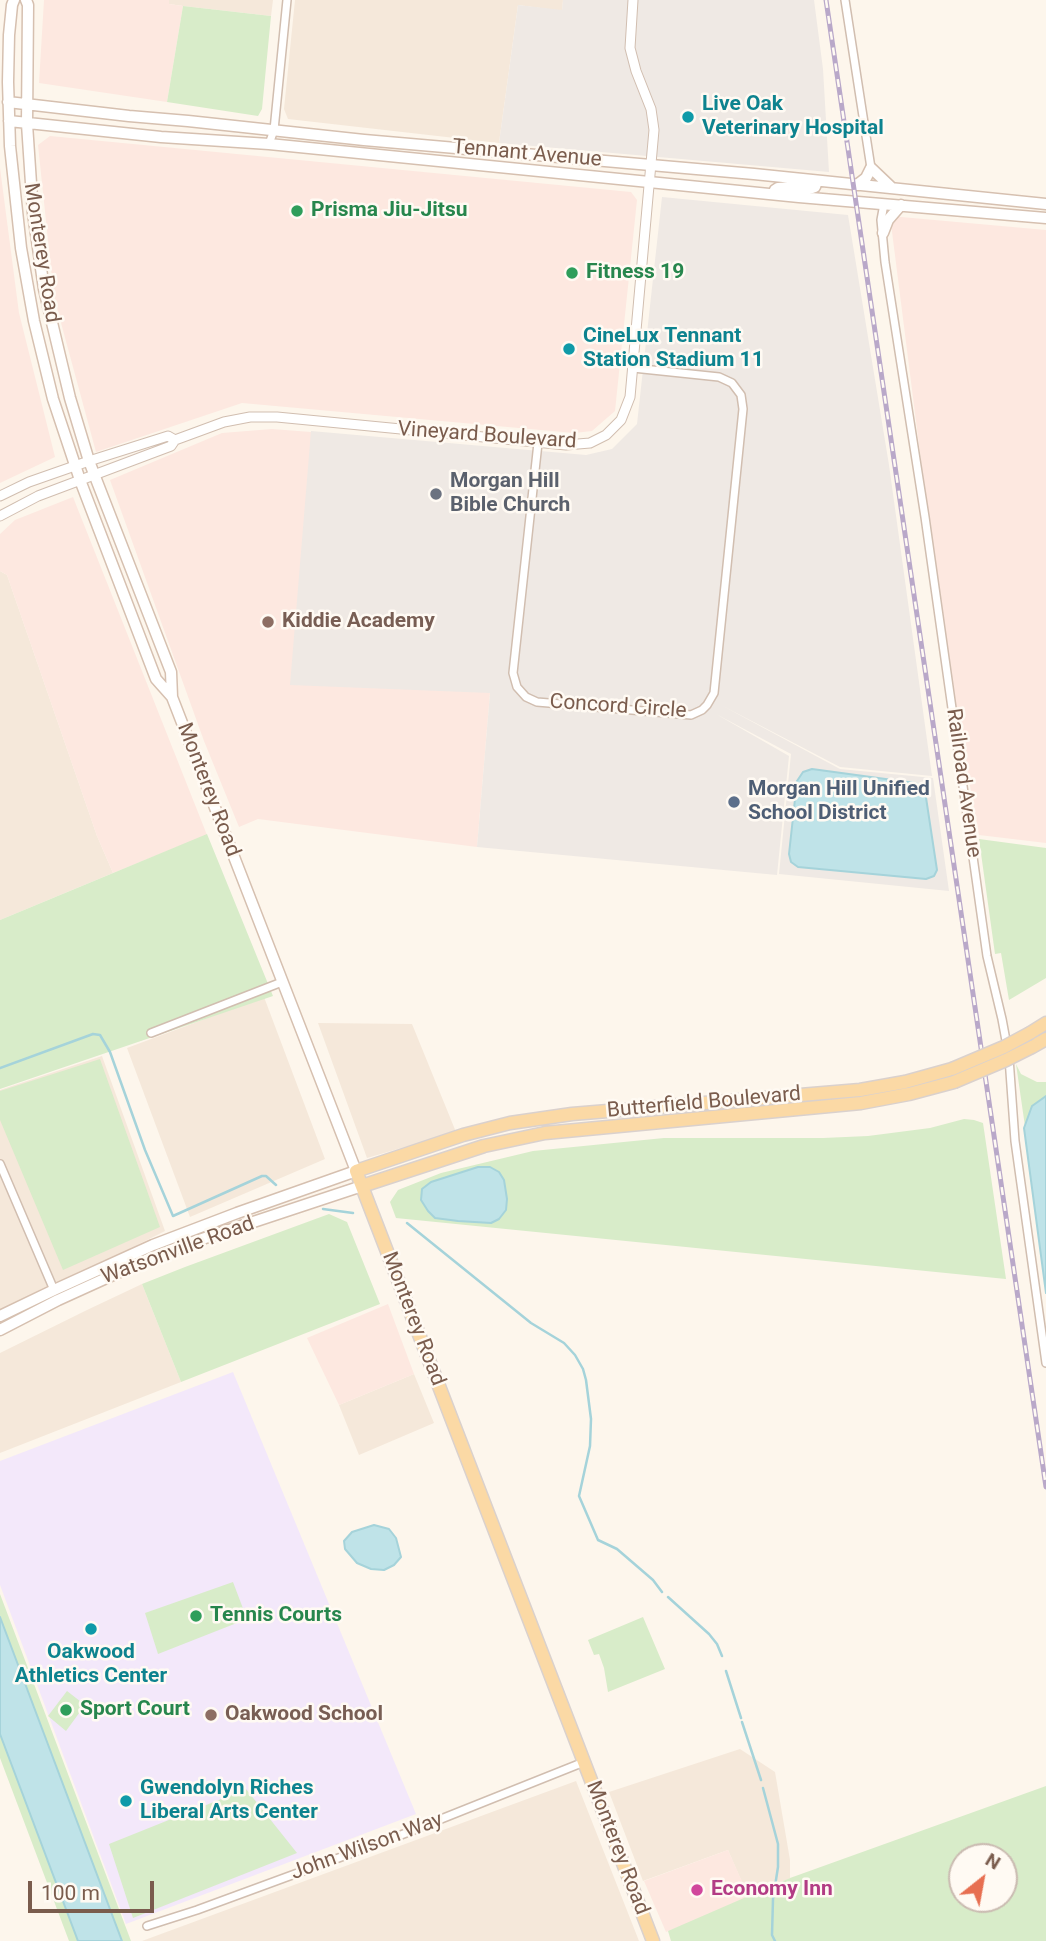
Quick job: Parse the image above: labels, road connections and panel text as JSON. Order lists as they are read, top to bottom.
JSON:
{
  "streets": {
    "main road": [
      "Tennant Avenue",
      "Monterey Road",
      "Butterfield Boulevard",
      "Watsonville Road"
    ],
    "street": [
      "Vineyard Boulevard",
      "Concord Circle",
      "Railroad Avenue",
      "John Wilson Way"
    ]
  },
  "crossings": [
    ["Tennant Avenue", "Monterey Road"],
    ["Tennant Avenue", "Vineyard Boulevard"],
    ["Tennant Avenue", "Railroad Avenue"],
    ["Monterey Road", "Vineyard Boulevard"],
    ["Monterey Road", "Butterfield Boulevard"],
    ["Monterey Road", "Watsonville Road"],
    ["Monterey Road", "John Wilson Way"],
    ["Vineyard Boulevard", "Concord Circle"],
    ["Butterfield Boulevard", "Watsonville Road"]
  ],
  "places": [
    "Live Oak Veterinary Hospital",
    "Prisma Jiu-Jitsu",
    "Fitness 19",
    "CineLux Tennant Station Stadium 11",
    "Morgan Hill Bible Church",
    "Kiddie Academy",
    "Morgan Hill Unified School District",
    "Tennis Courts",
    "Oakwood Athletics Center",
    "Sport Court",
    "Oakwood School",
    "Gwendolyn Riches Liberal Arts Center",
    "Economy Inn"
  ],
  "scale_bar": "100 m",
  "north": "top right"
}
